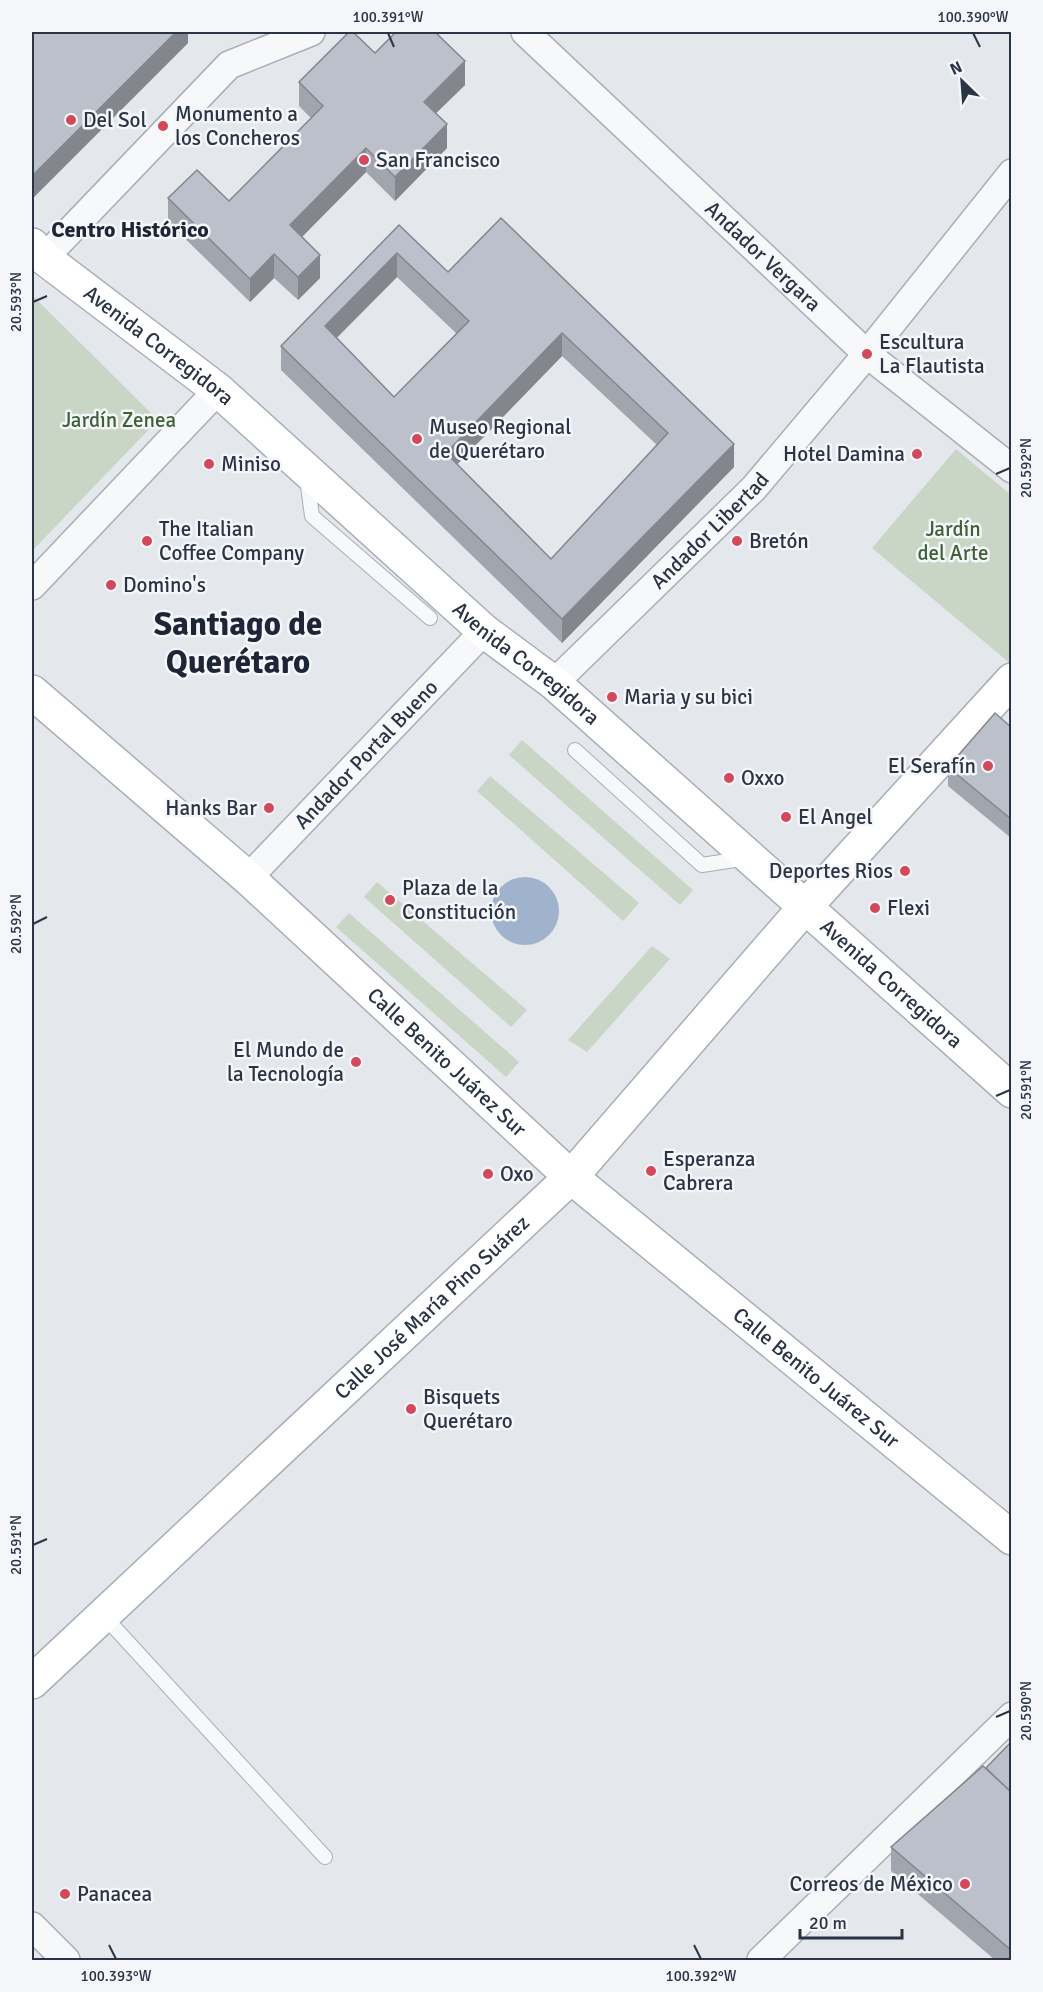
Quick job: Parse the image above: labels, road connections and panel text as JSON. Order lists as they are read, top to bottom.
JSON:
{
  "streets": {
    "main road": ["Avenida Corregidora", "Calle Benito Juárez Sur", "Calle José María Pino Suárez"],
    "street": ["Andador Vergara", "Andador Libertad", "Andador Portal Bueno"]
  },
  "crossings": [
    ["Andador Vergara", "Andador Libertad"],
    ["Avenida Corregidora", "Andador Libertad"],
    ["Avenida Corregidora", "Andador Portal Bueno"],
    ["Avenida Corregidora", "Calle José María Pino Suárez"],
    ["Andador Portal Bueno", "Calle Benito Juárez Sur"],
    ["Calle Benito Juárez Sur", "Calle José María Pino Suárez"]
  ],
  "districts": ["Centro Histórico", "Santiago de Querétaro"],
  "parks": ["Jardín Zenea", "Jardín del Arte"],
  "places": [
    "Del Sol",
    "Monumento a los Concheros",
    "San Francisco",
    "Escultura La Flautista",
    "Museo Regional de Querétaro",
    "Hotel Damina",
    "Miniso",
    "The Italian Coffee Company",
    "Bretón",
    "Domino's",
    "Maria y su bici",
    "El Serafín",
    "Oxxo",
    "Hanks Bar",
    "El Angel",
    "Deportes Rios",
    "Plaza de la Constitución",
    "Flexi",
    "El Mundo de la Tecnología",
    "Esperanza Cabrera",
    "Oxo",
    "Bisquets Querétaro",
    "Correos de México",
    "Panacea"
  ],
  "scale_bar": "20 m",
  "north": "top left",
  "coordinates": [
    "100.391°W",
    "100.390°W",
    "20.593°N",
    "20.592°N",
    "20.591°N",
    "20.590°N",
    "100.393°W",
    "100.392°W"
  ]
}
